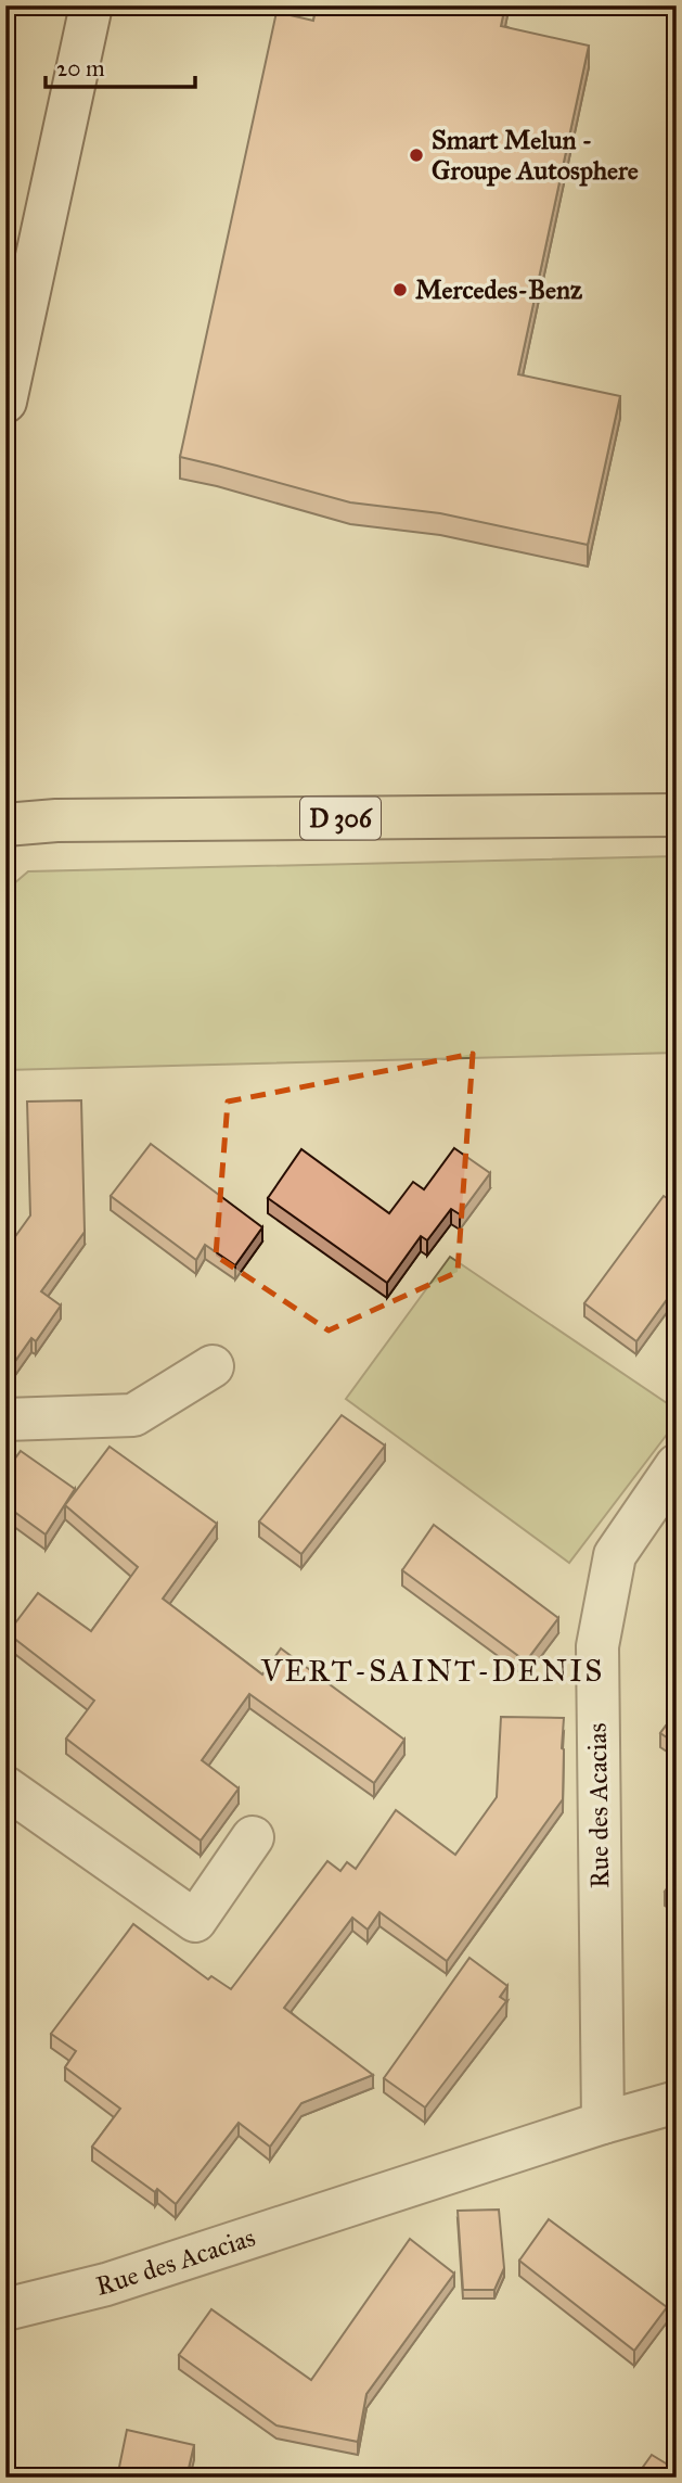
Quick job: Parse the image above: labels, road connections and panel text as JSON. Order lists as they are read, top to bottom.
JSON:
{
  "streets": {
    "main road": ["D 306"],
    "street": ["Rue des Acacias"]
  },
  "districts": ["VERT-SAINT-DENIS"],
  "places": ["Smart Melun - Groupe Autosphere", "Mercedes-Benz"],
  "scale_bar": "20 m"
}
